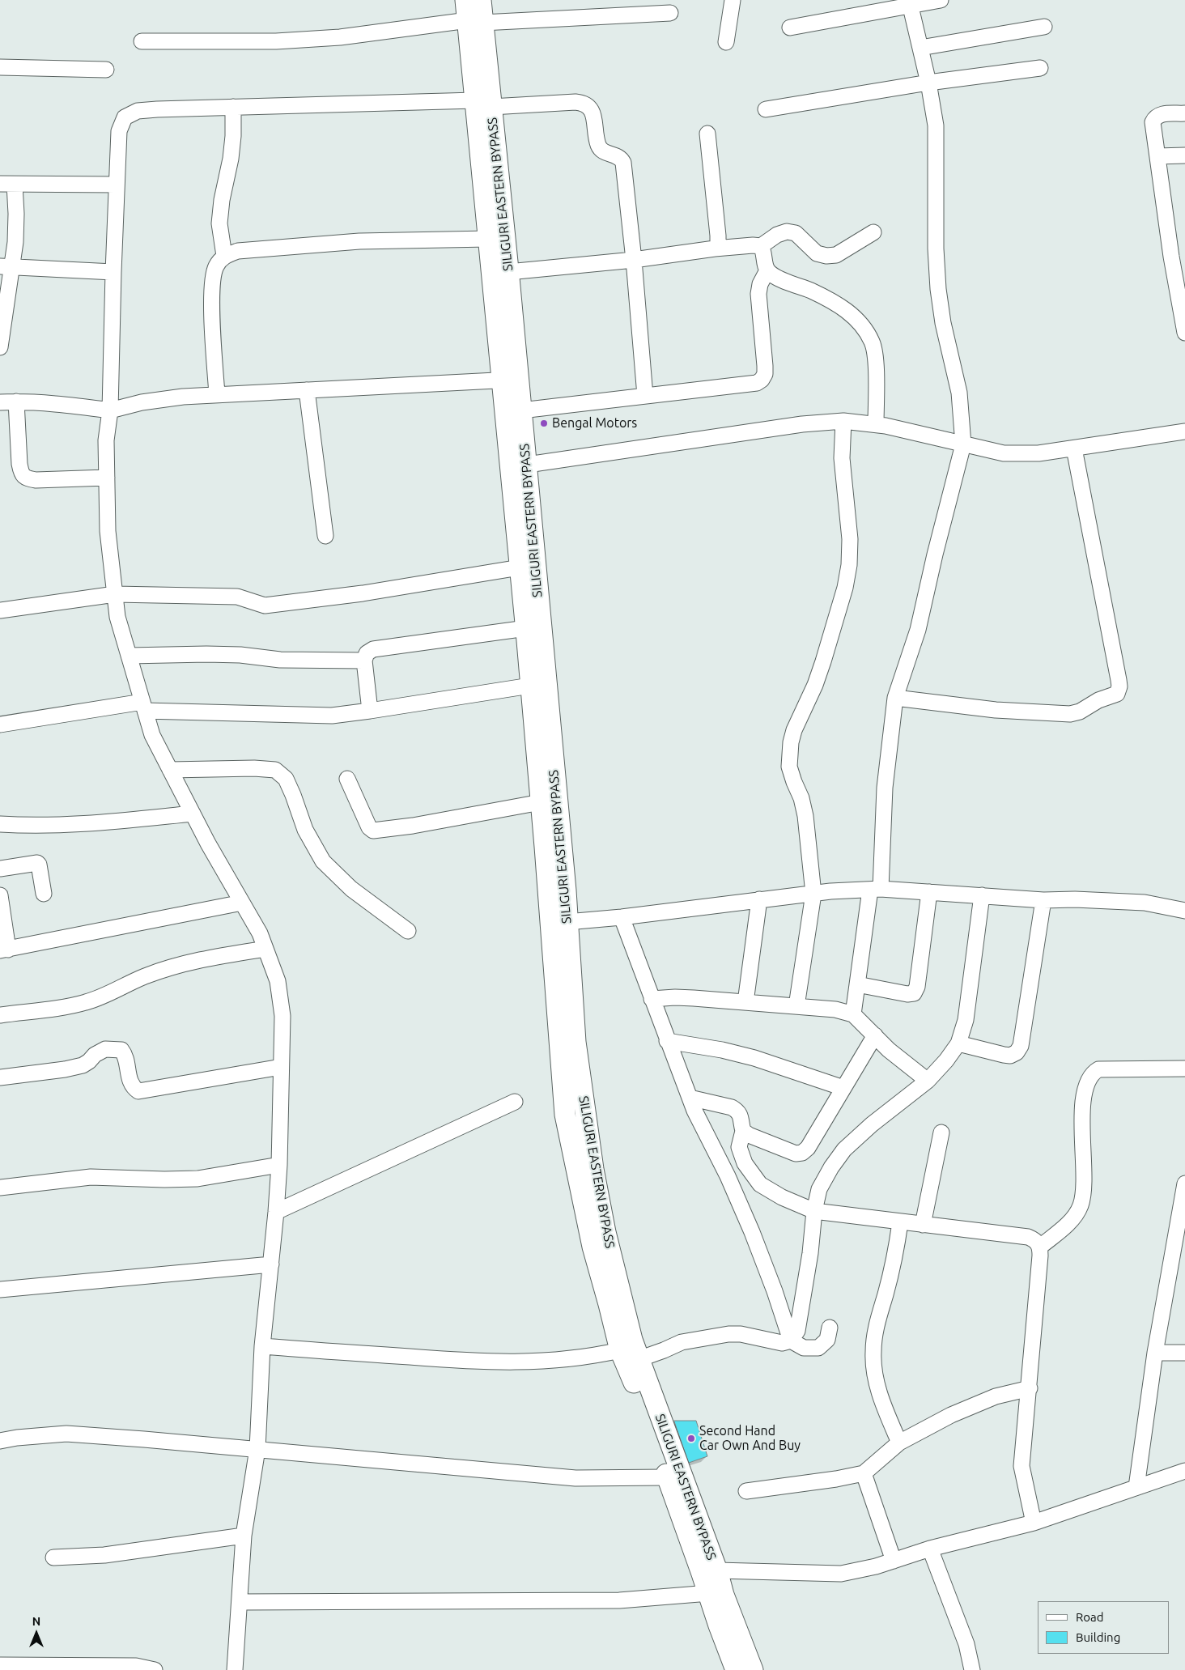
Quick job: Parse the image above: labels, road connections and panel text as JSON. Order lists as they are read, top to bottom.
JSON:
{
  "streets": {
    "main road": ["SILIGURI EASTERN BYPASS"]
  },
  "places": ["Bengal Motors", "Second Hand Car Own And Buy"],
  "legend": ["Road", "Building"],
  "north": "top"
}
